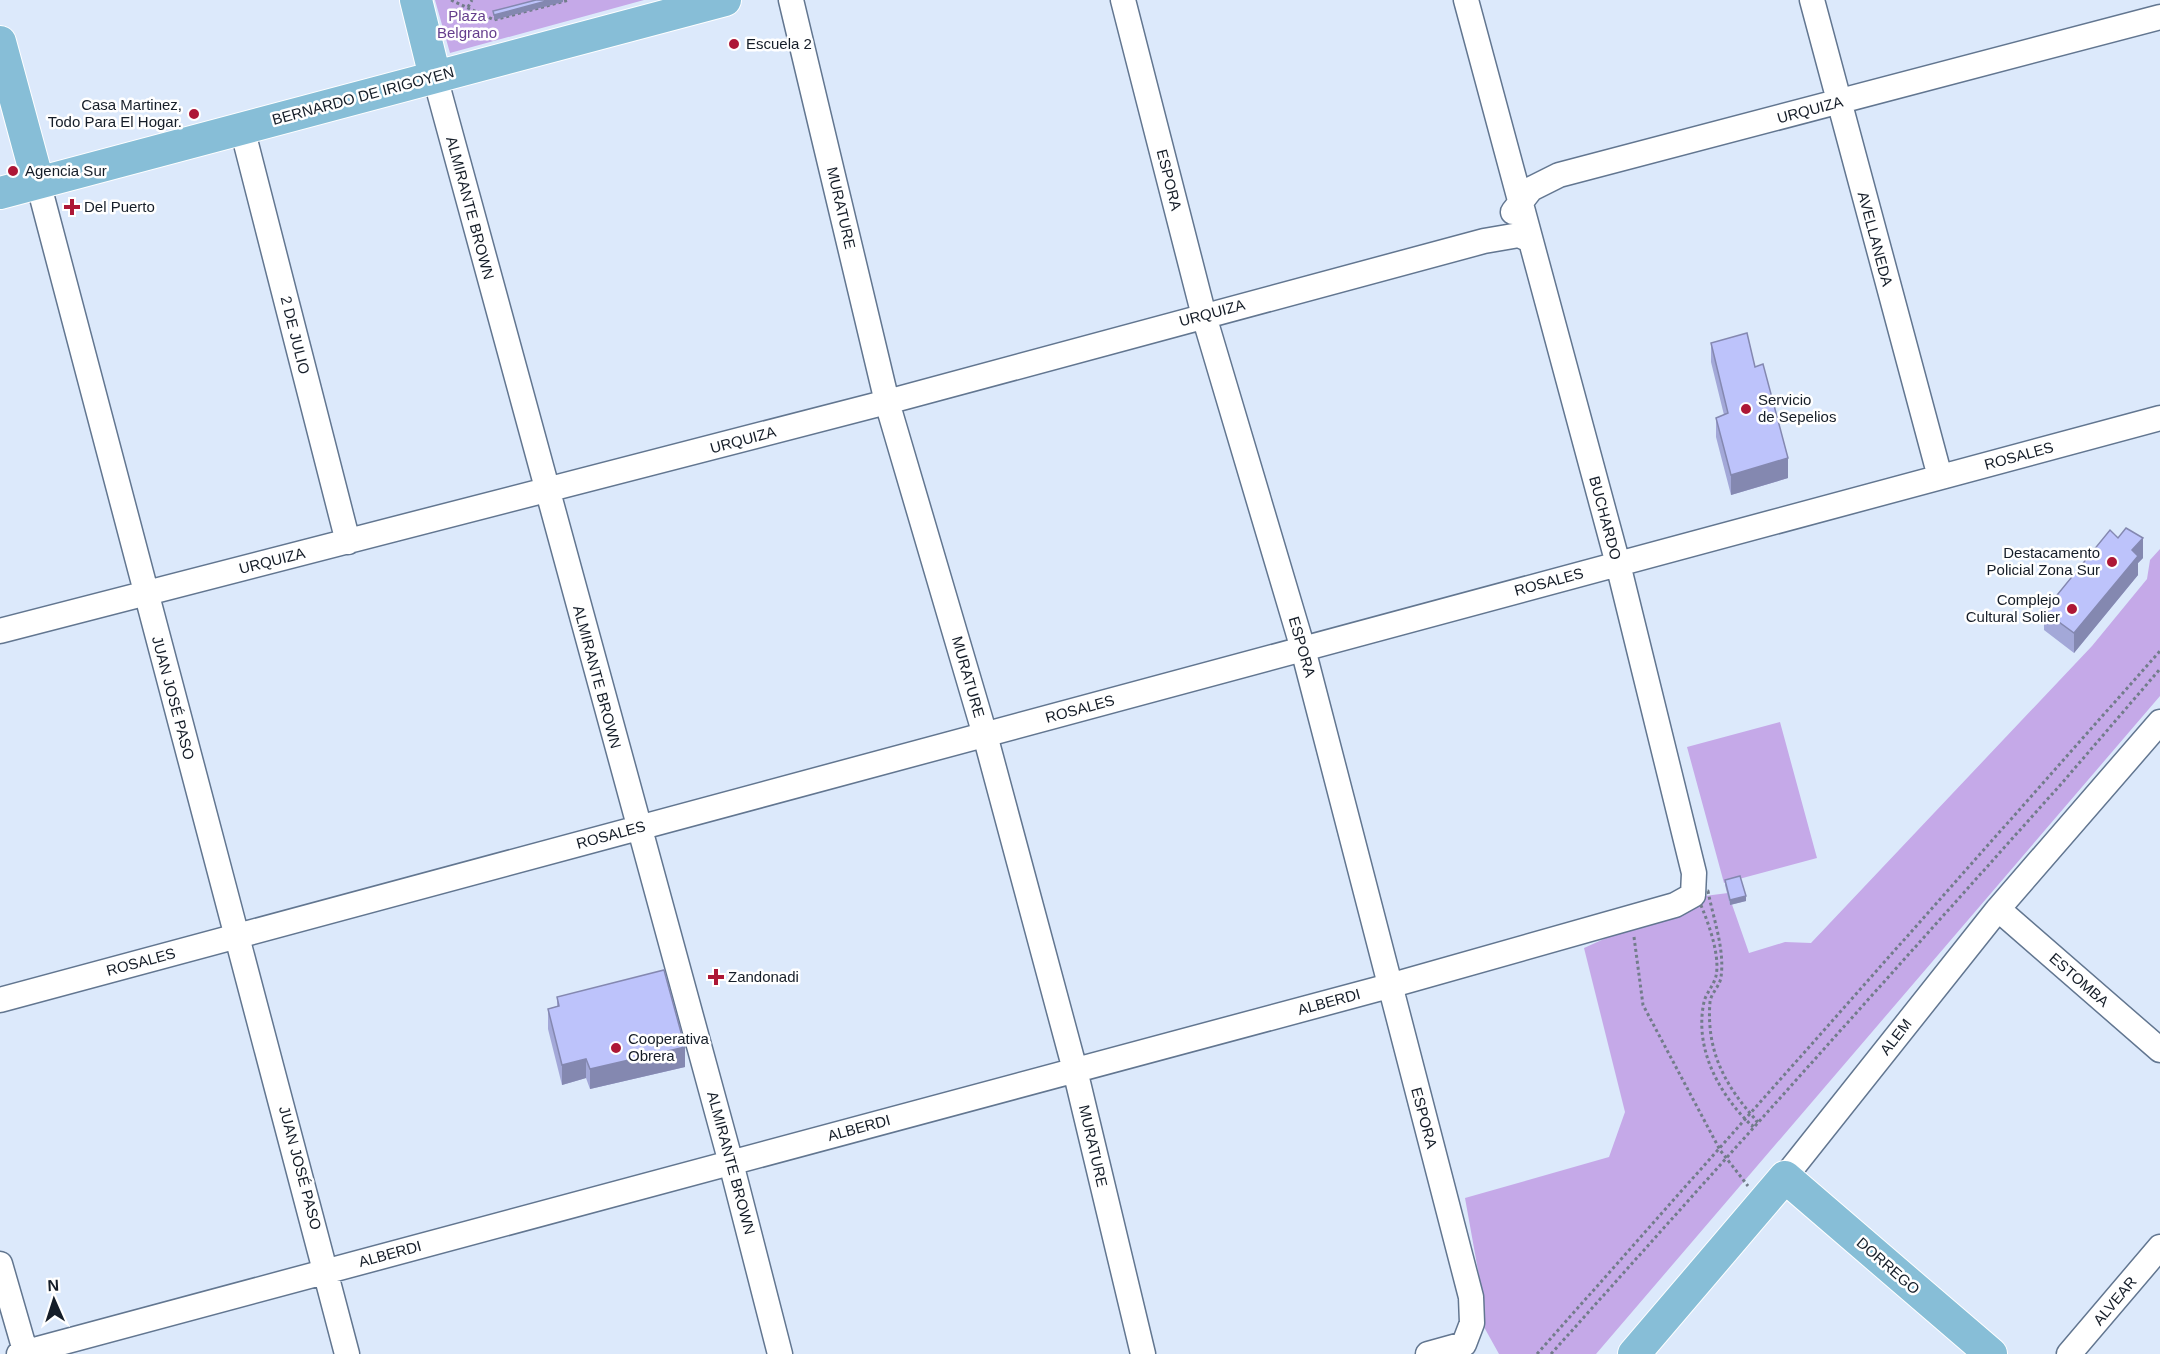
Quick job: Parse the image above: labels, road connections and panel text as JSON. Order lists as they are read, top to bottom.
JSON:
{
  "streets": {
    "main road": [
      "BERNARDO DE IRIGOYEN",
      "ALMIRANTE BROWN",
      "JUAN JOSÉ PASO",
      "ALEM",
      "DORREGO"
    ],
    "street": [
      "URQUIZA",
      "ESPORA",
      "MURATURE",
      "AVELLANEDA",
      "2 DE JULIO",
      "ROSALES",
      "BUCHARDO",
      "ESTOMBA",
      "ALBERDI",
      "ALVEAR"
    ]
  },
  "crossings": [
    ["BERNARDO DE IRIGOYEN", "ALMIRANTE BROWN"],
    ["BERNARDO DE IRIGOYEN", "2 DE JULIO"],
    ["BERNARDO DE IRIGOYEN", "JUAN JOSÉ PASO"],
    ["URQUIZA", "ESPORA"],
    ["URQUIZA", "ALMIRANTE BROWN"],
    ["URQUIZA", "MURATURE"],
    ["URQUIZA", "AVELLANEDA"],
    ["URQUIZA", "2 DE JULIO"],
    ["URQUIZA", "BUCHARDO"],
    ["URQUIZA", "JUAN JOSÉ PASO"],
    ["ESPORA", "ROSALES"],
    ["ESPORA", "ALBERDI"],
    ["ALMIRANTE BROWN", "ROSALES"],
    ["ALMIRANTE BROWN", "ALBERDI"],
    ["MURATURE", "ROSALES"],
    ["MURATURE", "ALBERDI"],
    ["AVELLANEDA", "ROSALES"],
    ["ROSALES", "BUCHARDO"],
    ["ROSALES", "JUAN JOSÉ PASO"],
    ["BUCHARDO", "ALBERDI"],
    ["JUAN JOSÉ PASO", "ALBERDI"],
    ["ESTOMBA", "ALEM"],
    ["ALEM", "DORREGO"]
  ],
  "parks": ["Plaza Belgrano"],
  "places": {
    "other": [
      "Escuela 2",
      "Casa Martinez, Todo Para El Hogar.",
      "Agencia Sur",
      "Servicio de Sepelios",
      "Destacamento Policial Zona Sur",
      "Complejo Cultural Solier",
      "Cooperativa Obrera"
    ],
    "health": ["Del Puerto", "Zandonadi"]
  },
  "north": "top"
}
